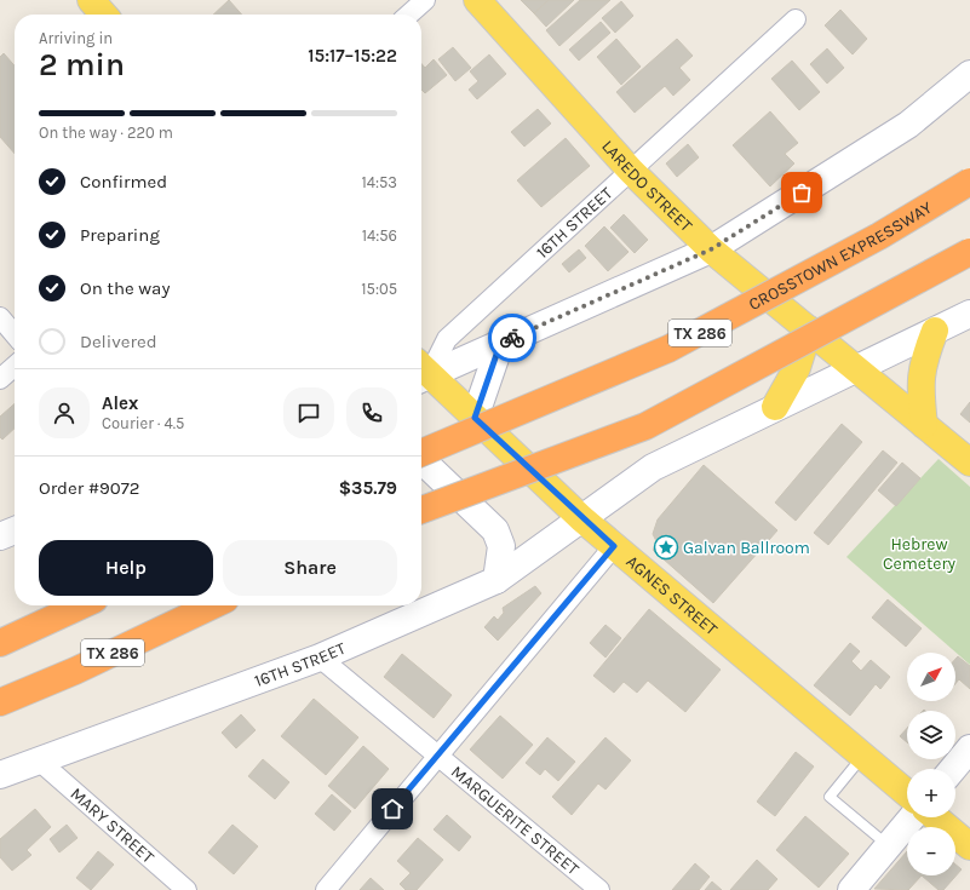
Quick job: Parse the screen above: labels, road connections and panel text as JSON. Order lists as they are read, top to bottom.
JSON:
{
  "streets": {
    "highway": ["CROSSTOWN EXPRESSWAY", "TX 286"],
    "main road": ["LAREDO STREET", "16TH STREET", "AGNES STREET"],
    "street": ["MARGUERITE STREET", "MARY STREET"]
  },
  "crossings": [
    ["LAREDO STREET", "16TH STREET"],
    ["16TH STREET", "AGNES STREET"],
    ["16TH STREET", "MARGUERITE STREET"],
    ["16TH STREET", "MARY STREET"]
  ],
  "parks": ["Hebrew Cemetery"],
  "places": {
    "place": ["Galvan Ballroom"]
  },
  "north": "top right",
  "page": {
    "heading": ["2 min", "Arriving in", "15:17–15:22"],
    "panel": [
      "Alex",
      "Courier · 4.5",
      "Order #9072",
      "$35.79"
    ],
    "bar": "On the way · 220 m",
    "list": [
      ["Confirmed", "14:53"],
      ["Preparing", "14:56"],
      ["On the way", "15:05"],
      "Delivered"
    ],
    "buttons": ["Help", "Share"],
    "map_buttons": ["+", "−"]
  }
}
